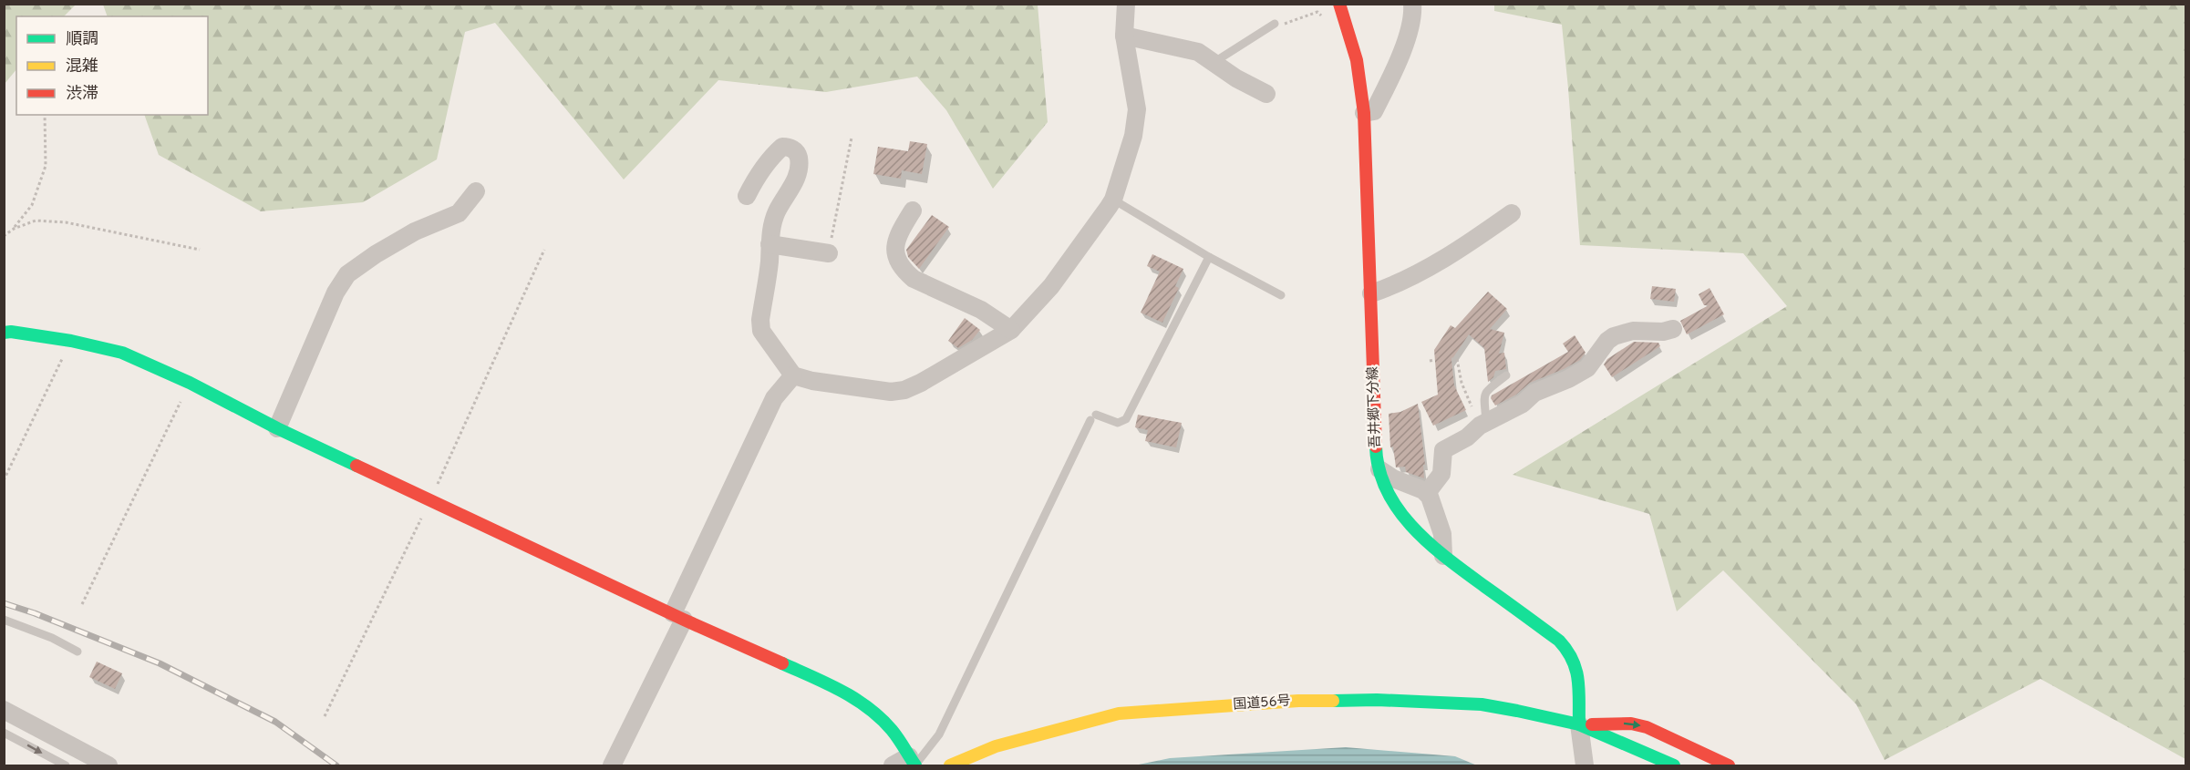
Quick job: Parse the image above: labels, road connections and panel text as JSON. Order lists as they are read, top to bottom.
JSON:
{
  "streets": {
    "main road": ["吾井郷下分線", "国道56号"]
  },
  "crossings": [
    ["吾井郷下分線", "国道56号"]
  ],
  "legend": ["順調", "混雑", "渋滞"]
}
